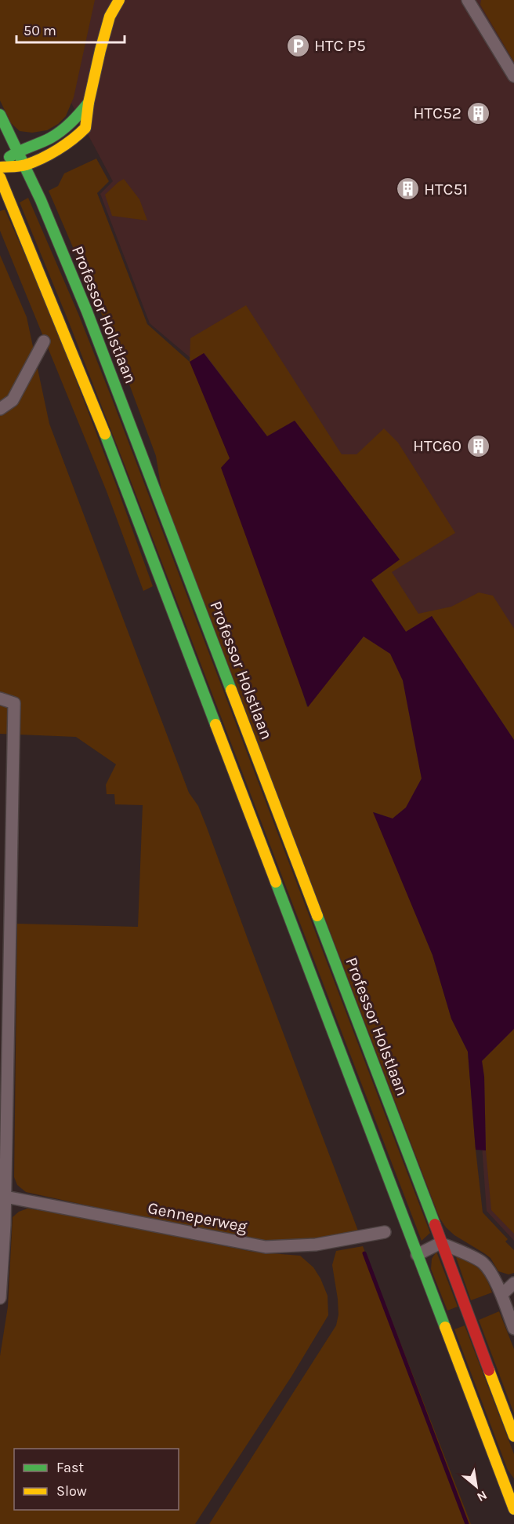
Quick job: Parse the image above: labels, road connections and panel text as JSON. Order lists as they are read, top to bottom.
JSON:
{
  "streets": {
    "main road": ["Professor Holstlaan"],
    "street": ["Genneperweg"]
  },
  "places": {
    "parking": ["HTC P5"],
    "building": ["HTC52", "HTC51", "HTC60"]
  },
  "legend": ["Fast", "Slow"],
  "scale_bar": "50 m",
  "north": "bottom right"
}
